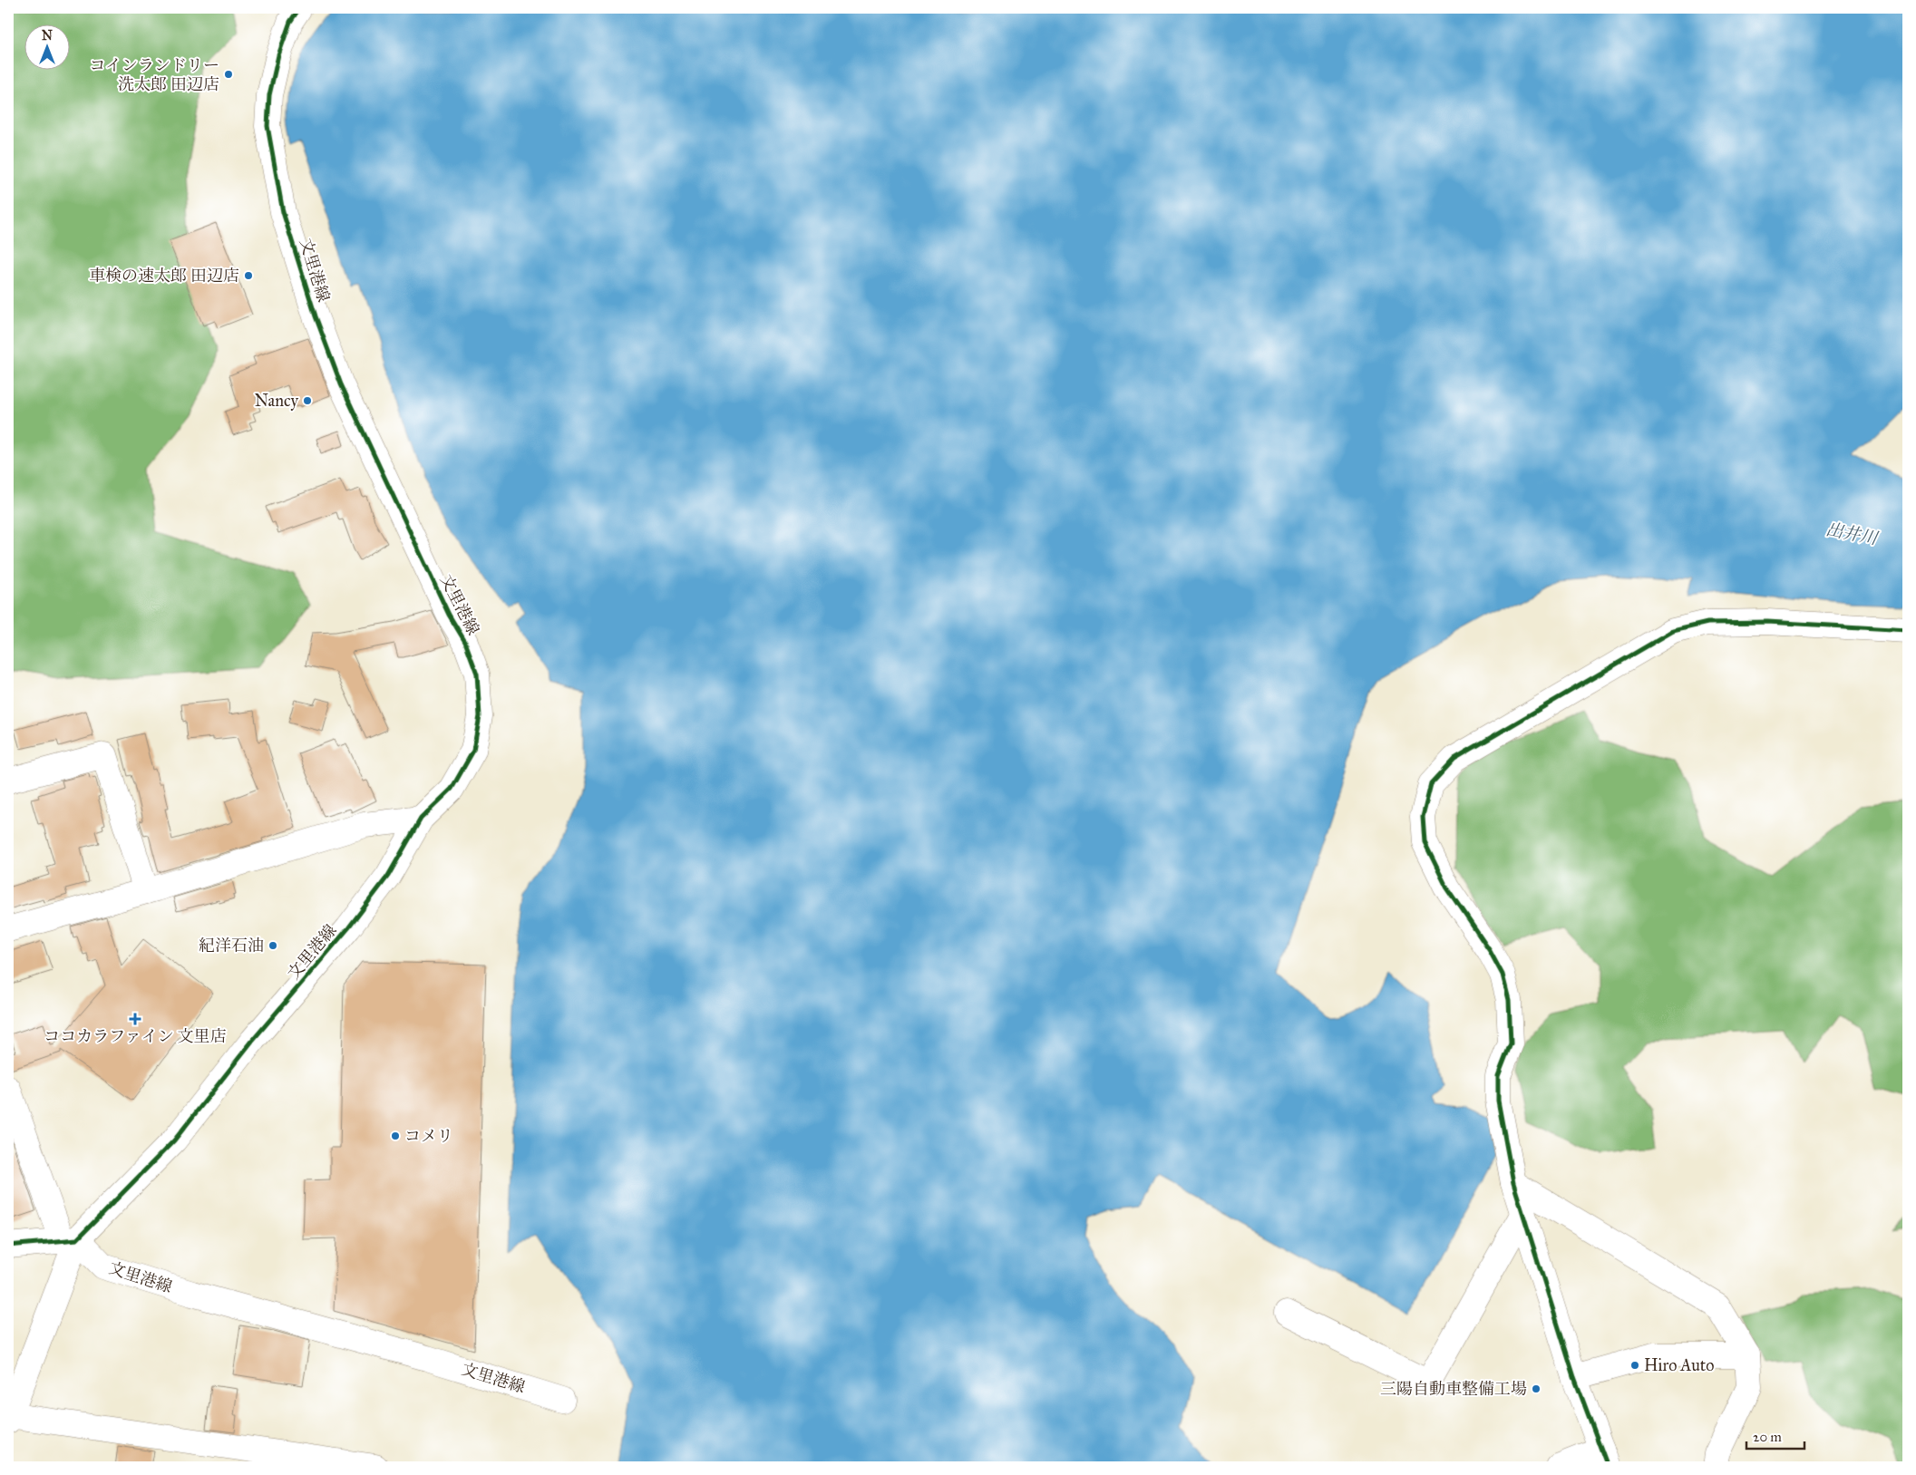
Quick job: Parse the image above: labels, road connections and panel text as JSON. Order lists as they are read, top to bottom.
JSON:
{
  "streets": {
    "street": ["文里港線"]
  },
  "water": ["出井川"],
  "places": {
    "other": [
      "コインランドリー 洗太郎 田辺店",
      "車検の速太郎 田辺店",
      "Nancy",
      "紀洋石油",
      "コメリ",
      "Hiro Auto",
      "三陽自動車整備工場"
    ],
    "health": ["ココカラファイン 文里店"]
  },
  "scale_bar": "20 m",
  "north": "top"
}
